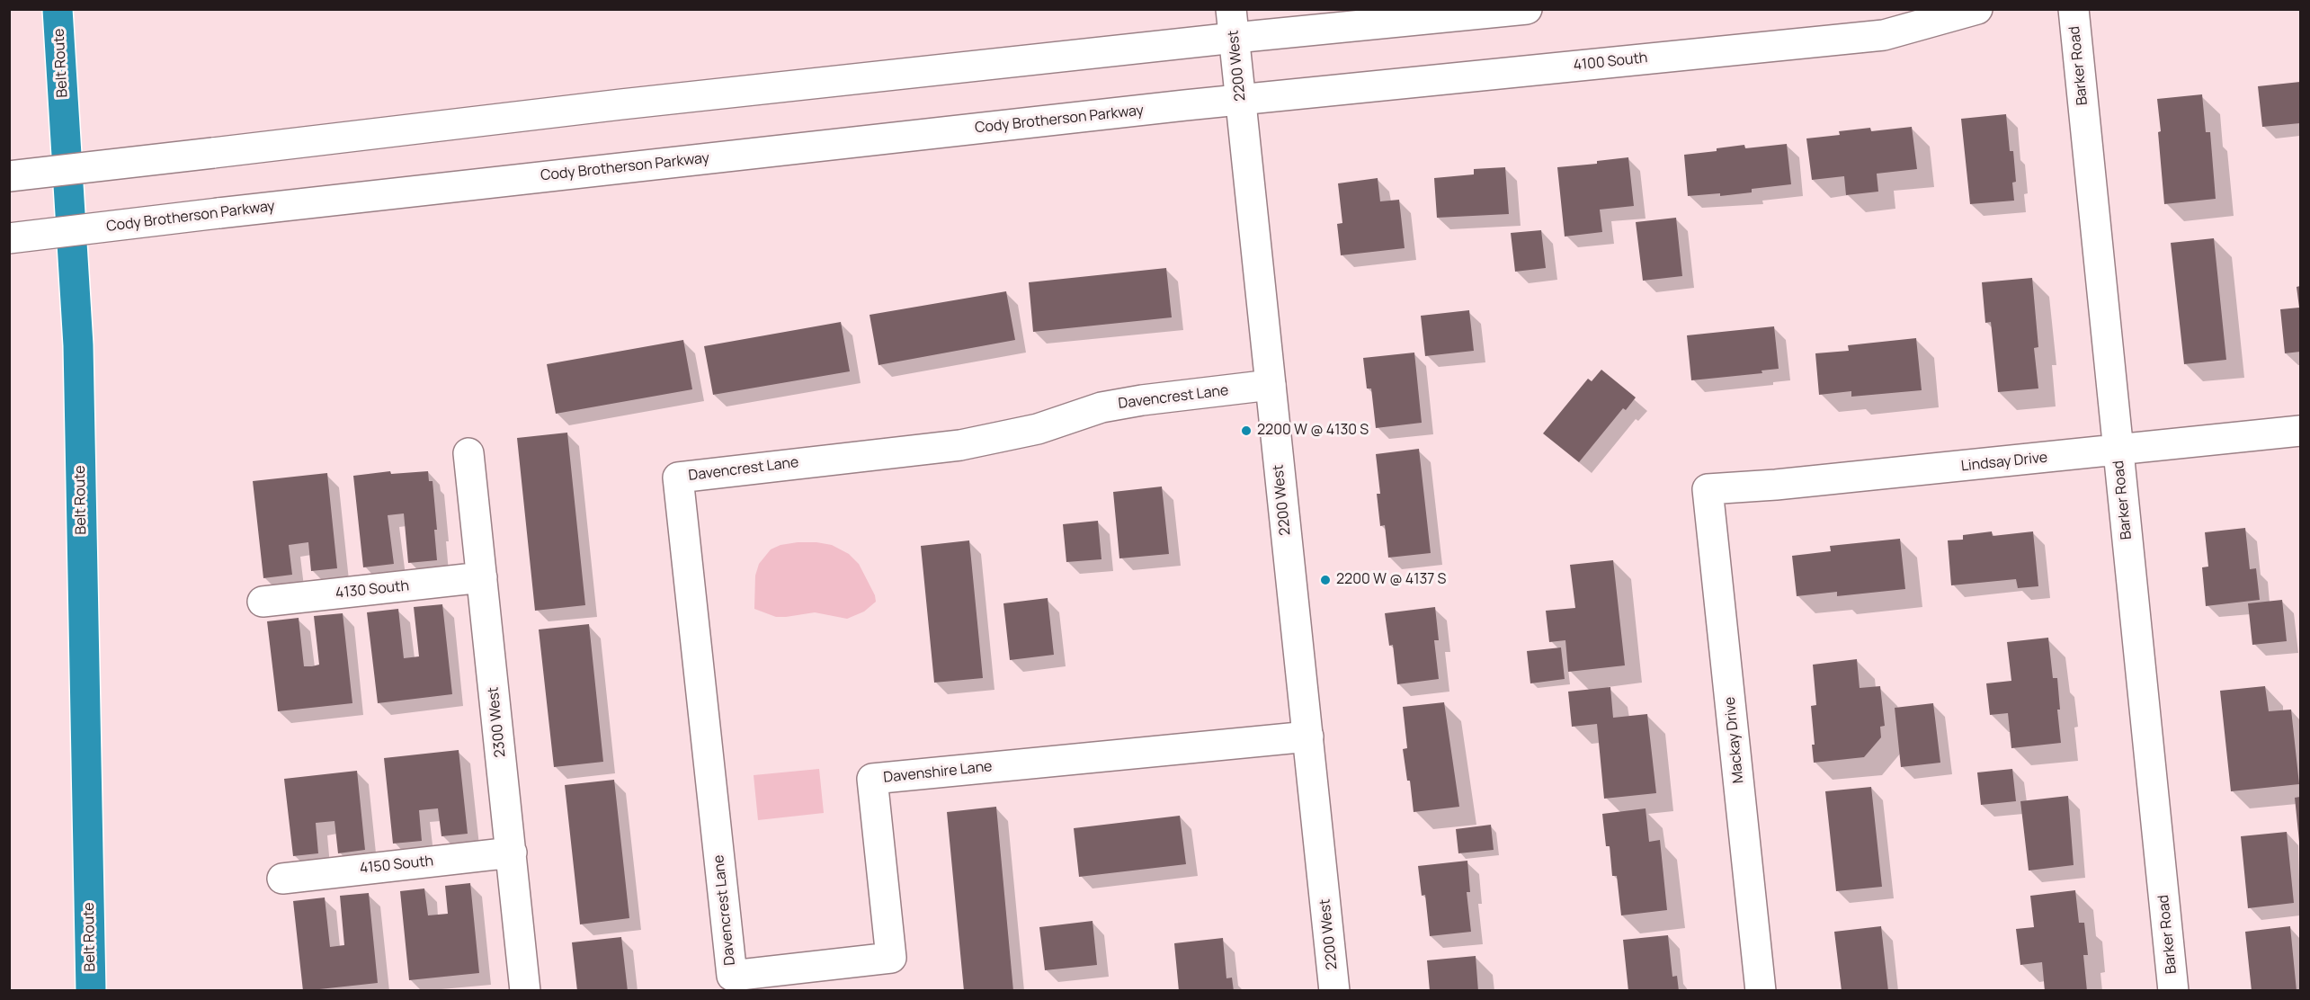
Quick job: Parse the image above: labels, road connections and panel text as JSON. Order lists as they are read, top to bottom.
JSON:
{
  "streets": {
    "highway": ["Belt Route"],
    "street": [
      "4100 South",
      "2200 West",
      "Barker Road",
      "Cody Brotherson Parkway",
      "Davencrest Lane",
      "Lindsay Drive",
      "4130 South",
      "2300 West",
      "Mackay Drive",
      "Davenshire Lane",
      "4150 South"
    ]
  },
  "crossings": [
    ["4100 South", "2200 West"],
    ["4100 South", "Cody Brotherson Parkway"],
    ["2200 West", "Cody Brotherson Parkway"],
    ["2200 West", "Davencrest Lane"],
    ["2200 West", "Davenshire Lane"],
    ["Barker Road", "Lindsay Drive"],
    ["Davencrest Lane", "Davenshire Lane"],
    ["Lindsay Drive", "Mackay Drive"],
    ["4130 South", "2300 West"],
    ["2300 West", "4150 South"]
  ],
  "places": ["2200 W @ 4130 S", "2200 W @ 4137 S"]
}
